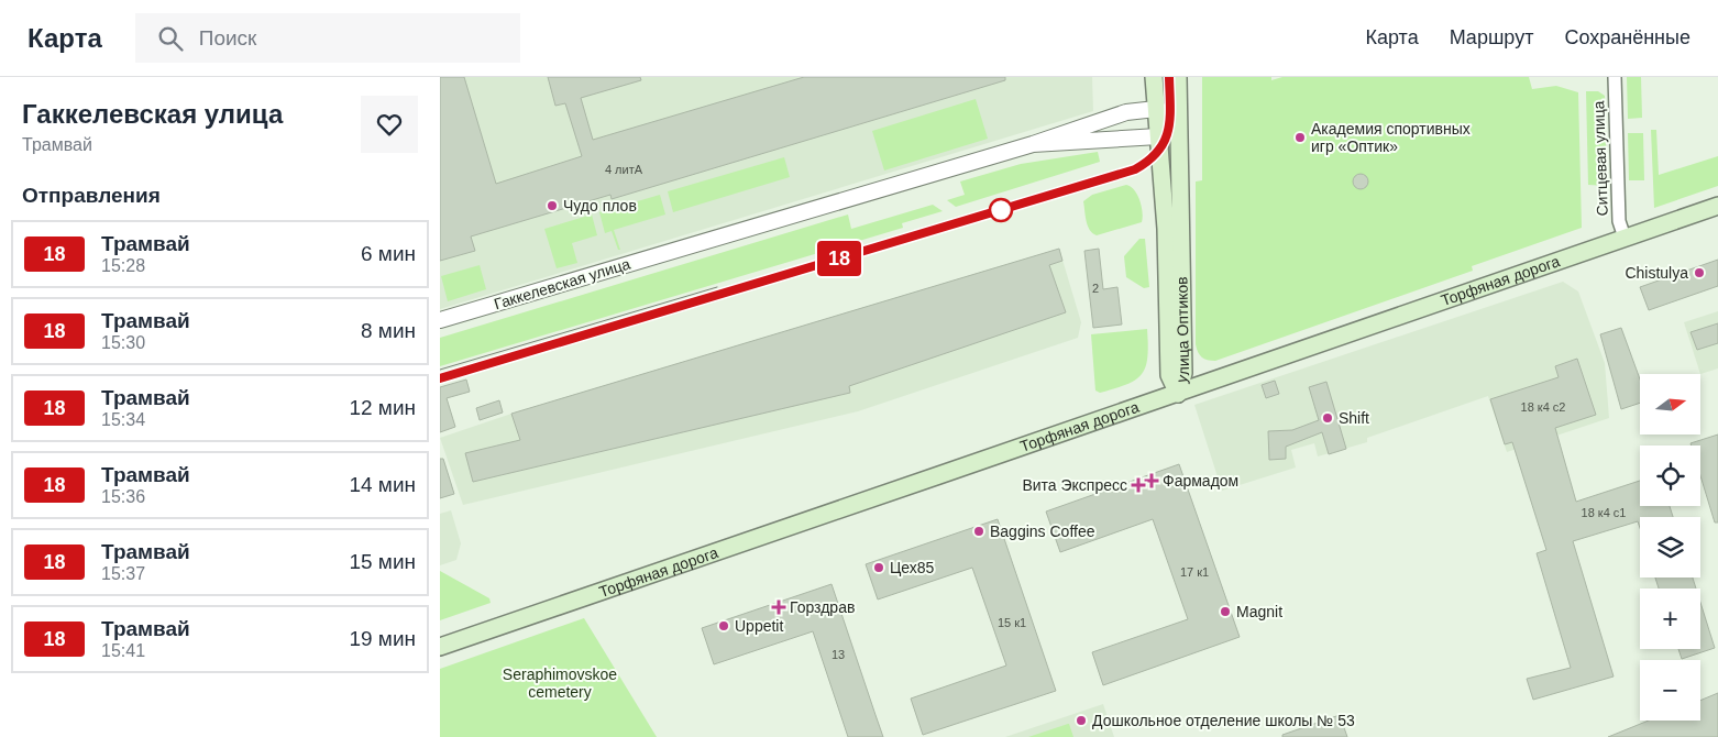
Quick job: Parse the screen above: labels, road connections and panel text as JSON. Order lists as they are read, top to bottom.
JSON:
{
  "streets": {
    "main road": ["Торфяная дорога", "улица Оптиков"],
    "street": ["Ситцевая улица", "Гаккелевская улица"]
  },
  "crossings": [
    ["Ситцевая улица", "Торфяная дорога"],
    ["Торфяная дорога", "улица Оптиков"],
    ["Гаккелевская улица", "улица Оптиков"]
  ],
  "parks": ["Seraphimovskoe cemetery"],
  "places": {
    "other": [
      "Академия спортивных игр «Оптик»",
      "Чудо плов",
      "Chistulya",
      "Shift",
      "Baggins Coffee",
      "Цех85",
      "Magnit",
      "Uppetit",
      "Дошкольное отделение школы № 53"
    ],
    "health": ["Фармадом", "Вита Экспресс", "Горздрав"]
  },
  "lines": ["tram line 18"],
  "house_numbers": [
    "4 литА",
    "2",
    "18 к4 с2",
    "18 к4 с1",
    "17 к1",
    "15 к1",
    "13"
  ],
  "north": "right",
  "page": {
    "header": "Карта",
    "search": "Поиск",
    "nav": ["Карта", "Маршрут", "Сохранённые"],
    "heading": [
      ["Гаккелевская улица", "Трамвай"],
      "Отправления"
    ],
    "on_map": "18",
    "list": [
      {
        "mark": "18",
        "name": "Трамвай",
        "note": "15:28",
        "value": "6 мин"
      },
      {
        "mark": "18",
        "name": "Трамвай",
        "note": "15:30",
        "value": "8 мин"
      },
      {
        "mark": "18",
        "name": "Трамвай",
        "note": "15:34",
        "value": "12 мин"
      },
      {
        "mark": "18",
        "name": "Трамвай",
        "note": "15:36",
        "value": "14 мин"
      },
      {
        "mark": "18",
        "name": "Трамвай",
        "note": "15:37",
        "value": "15 мин"
      },
      {
        "mark": "18",
        "name": "Трамвай",
        "note": "15:41",
        "value": "19 мин"
      }
    ],
    "map_buttons": ["+", "−"]
  }
}
